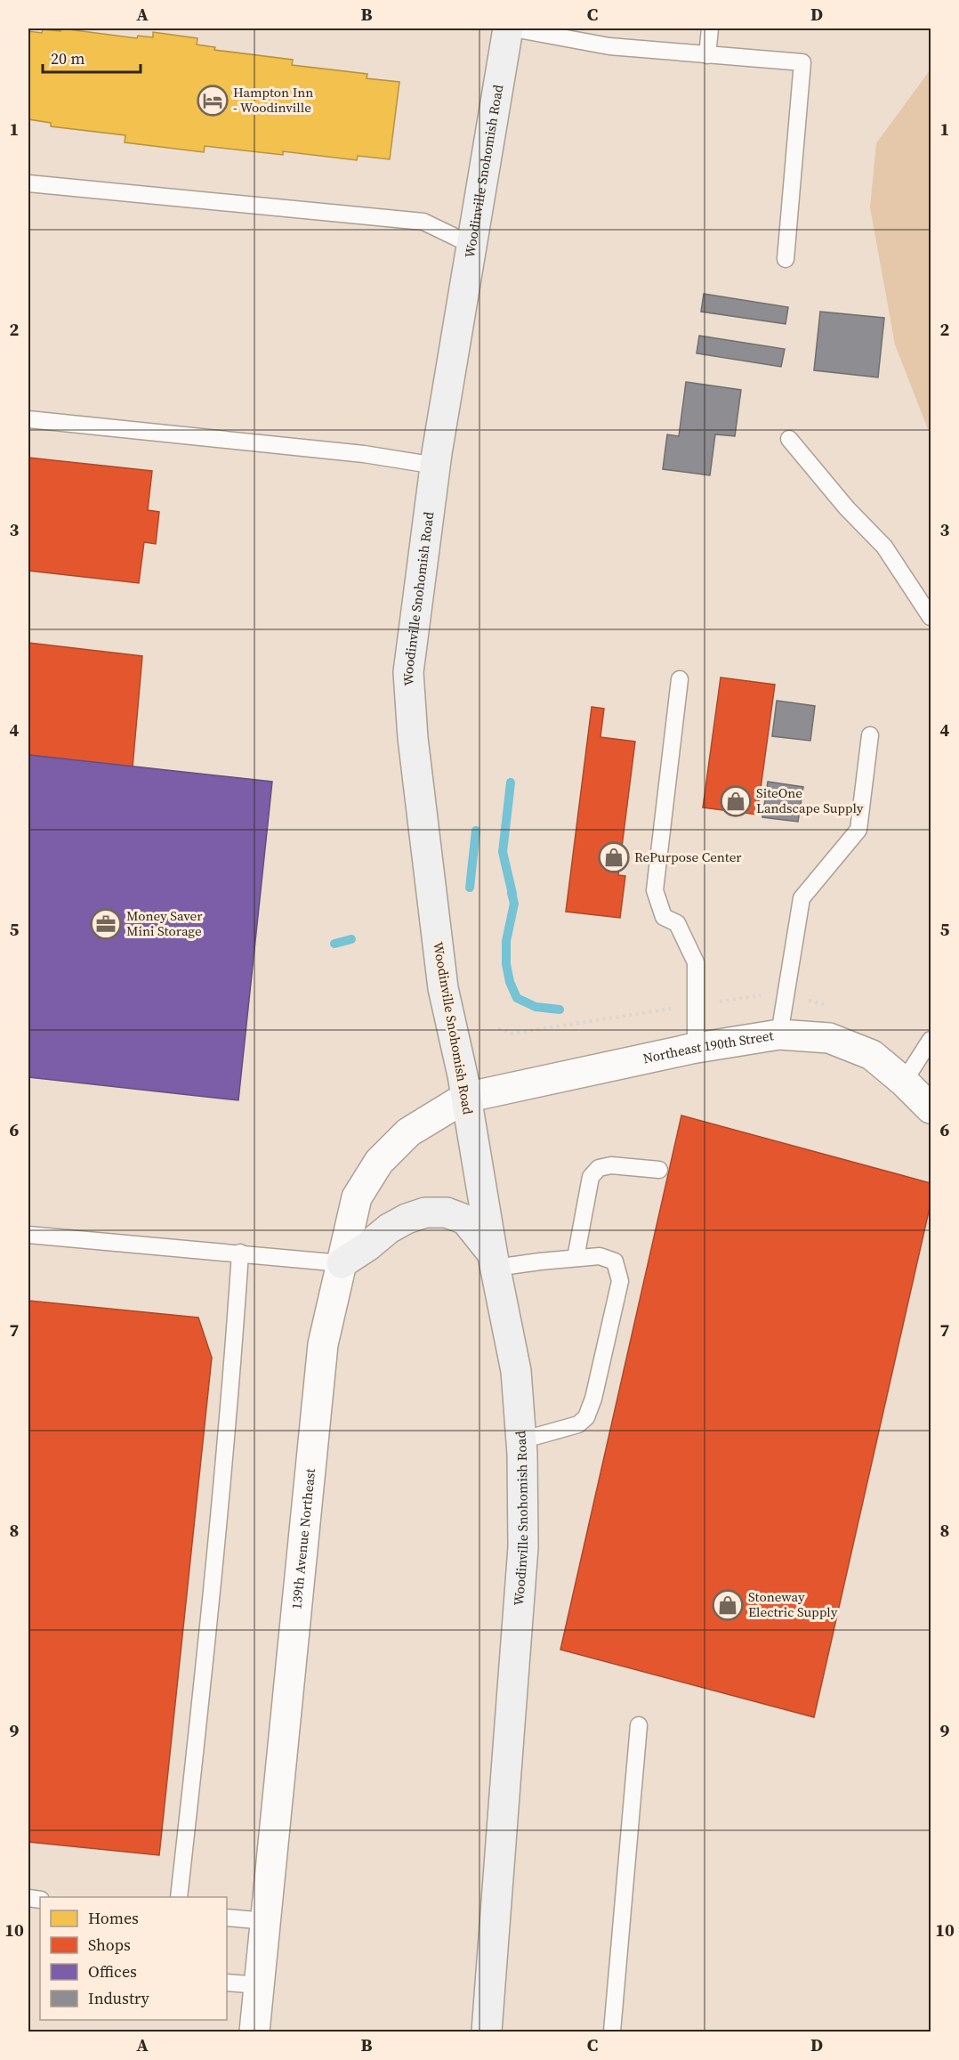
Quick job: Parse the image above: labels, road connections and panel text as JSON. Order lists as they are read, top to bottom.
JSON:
{
  "streets": {
    "main road": ["Woodinville Snohomish Road"],
    "street": ["Northeast 190th Street", "139th Avenue Northeast"]
  },
  "crossings": [
    ["Woodinville Snohomish Road", "Northeast 190th Street"],
    ["Woodinville Snohomish Road", "139th Avenue Northeast"],
    ["Northeast 190th Street", "139th Avenue Northeast"]
  ],
  "places": {
    "hotel": ["Hampton Inn - Woodinville"],
    "shop": ["SiteOne Landscape Supply", "RePurpose Center", "Stoneway Electric Supply"],
    "office": ["Money Saver Mini Storage"]
  },
  "legend": [
    "Homes",
    "Shops",
    "Offices",
    "Industry"
  ],
  "scale_bar": "20 m",
  "grid": {
    "columns": [
      "A",
      "B",
      "C",
      "D"
    ],
    "rows": [
      "1",
      "2",
      "3",
      "4",
      "5",
      "6",
      "7",
      "8",
      "9",
      "10"
    ]
  }
}
